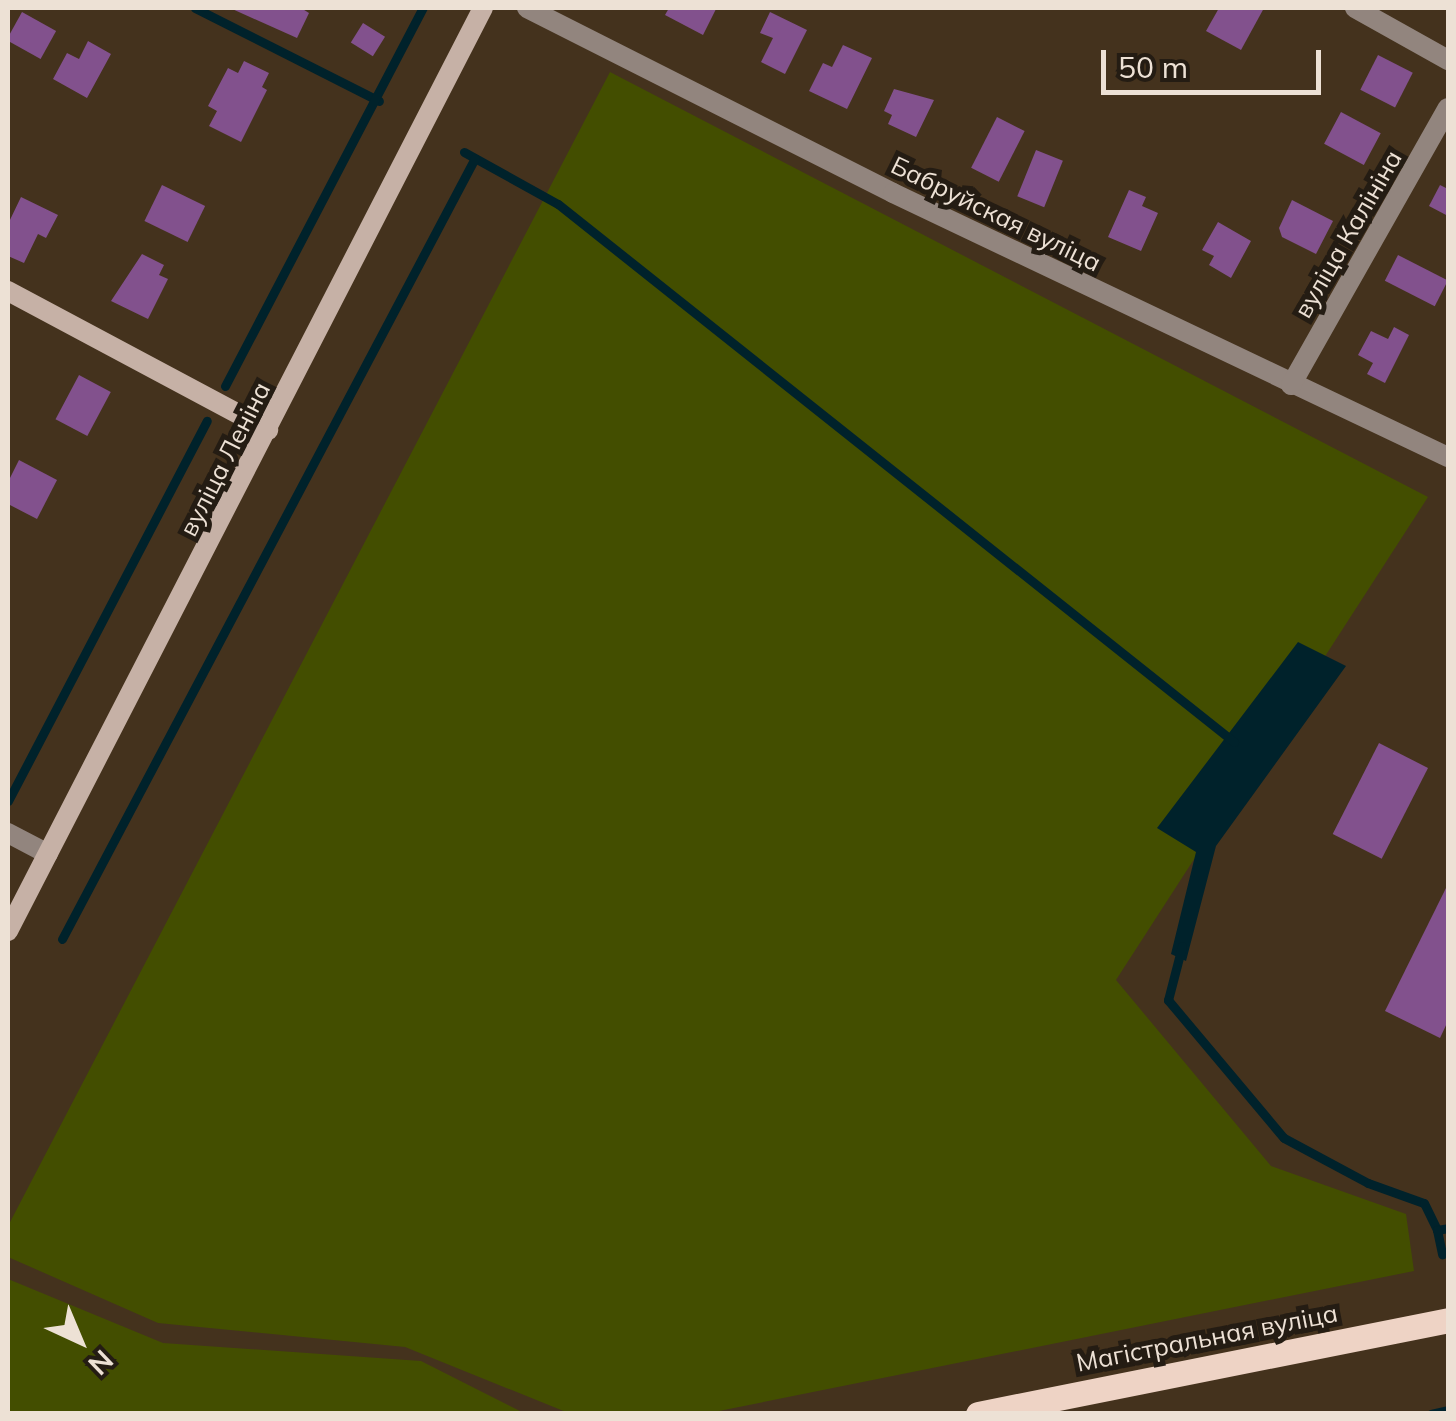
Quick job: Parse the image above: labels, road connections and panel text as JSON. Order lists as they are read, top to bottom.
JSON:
{
  "streets": {
    "main road": ["вуліца Леніна", "Магістральная вуліца"],
    "street": ["Бабруйская вуліца", "вуліца Калініна"]
  },
  "crossings": [
    ["Бабруйская вуліца", "вуліца Калініна"]
  ],
  "scale_bar": "50 m",
  "north": "bottom right"
}
